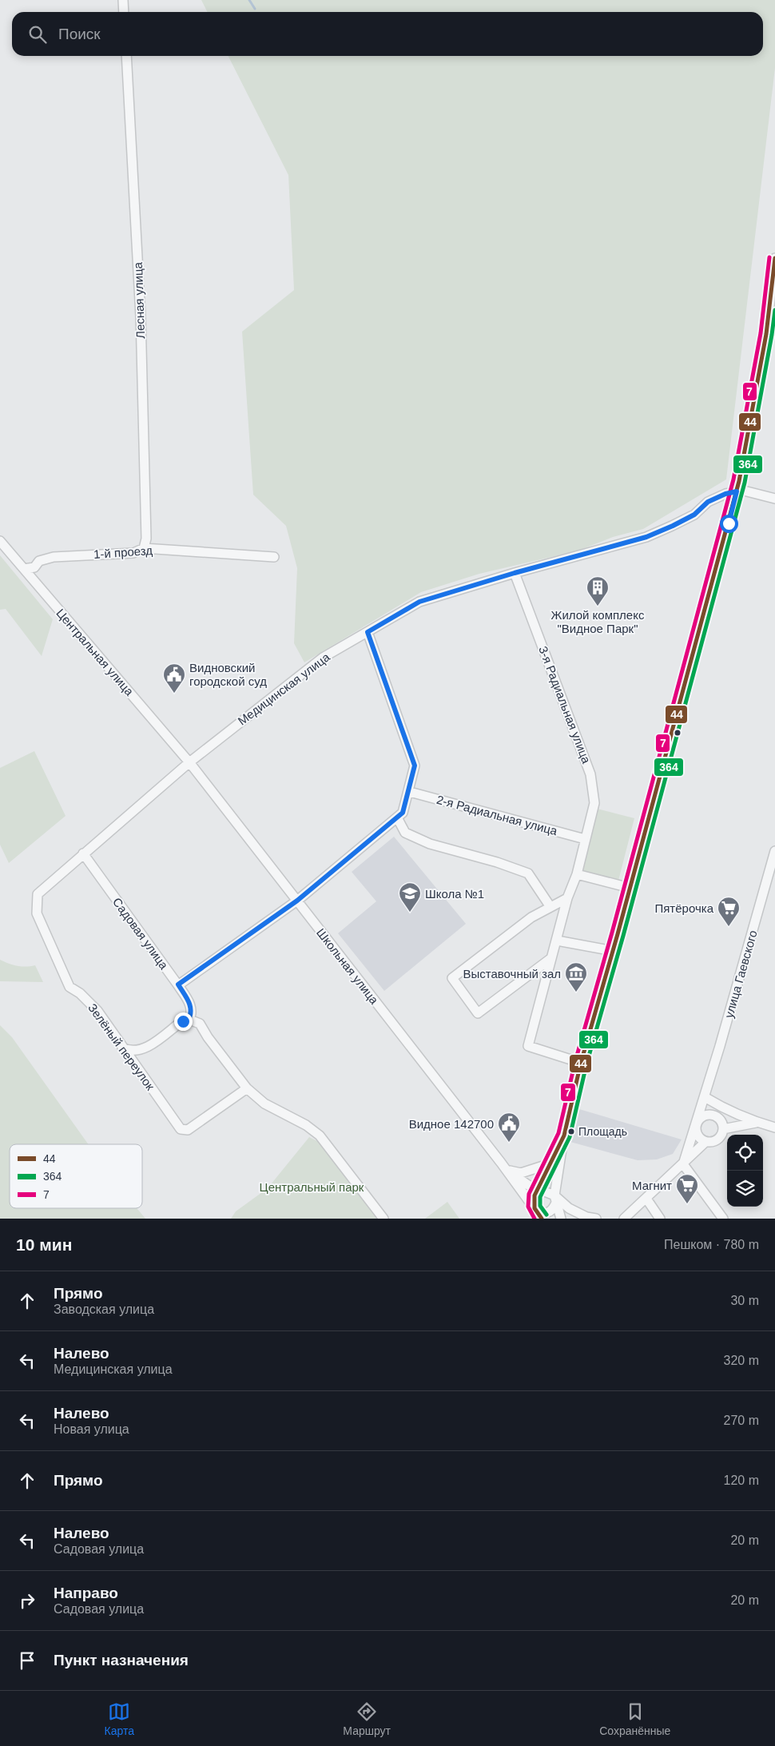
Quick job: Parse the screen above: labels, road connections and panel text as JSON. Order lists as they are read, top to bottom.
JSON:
{
  "streets": {
    "street": [
      "Лесная улица",
      "1-й проезд",
      "Центральная улица",
      "Медицинская улица",
      "3-я Радиальная улица",
      "2-я Радиальная улица",
      "Садовая улица",
      "Школьная улица",
      "улица Гаевского",
      "Зелёный переулок"
    ]
  },
  "crossings": [
    ["Лесная улица", "1-й проезд"],
    ["1-й проезд", "Центральная улица"],
    ["Центральная улица", "Медицинская улица"],
    ["Центральная улица", "Школьная улица"],
    ["Медицинская улица", "3-я Радиальная улица"],
    ["Медицинская улица", "Садовая улица"],
    ["Медицинская улица", "Школьная улица"],
    ["Медицинская улица", "Зелёный переулок"],
    ["3-я Радиальная улица", "2-я Радиальная улица"]
  ],
  "parks": ["Центральный парк"],
  "places": {
    "building": ["Жилой комплекс \"Видное Парк\""],
    "public building": ["Видновский городской суд", "Видное 142700"],
    "school or university": ["Школа №1"],
    "supermarket": ["Пятёрочка", "Магнит"],
    "museum": ["Выставочный зал"],
    "other": ["Площадь"]
  },
  "lines": ["transit line 7", "transit line 44", "transit line 364"],
  "legend": ["44", "364", "7"],
  "page": {
    "search": "Поиск",
    "heading": ["10 мин", "Пешком · 780 m"],
    "list": [
      ["Прямо", "Заводская улица", "30 m"],
      ["Налево", "Медицинская улица", "320 m"],
      ["Налево", "Новая улица", "270 m"],
      ["Прямо", "120 m"],
      ["Налево", "Садовая улица", "20 m"],
      ["Направо", "Садовая улица", "20 m"],
      "Пункт назначения"
    ],
    "nav": ["Карта", "Маршрут", "Сохранённые"]
  }
}
